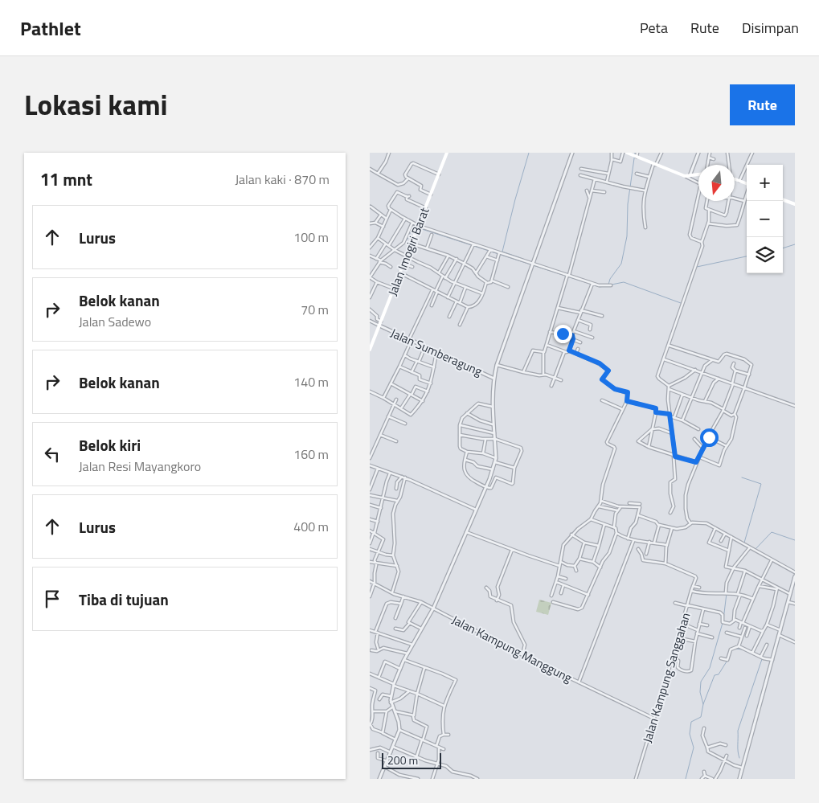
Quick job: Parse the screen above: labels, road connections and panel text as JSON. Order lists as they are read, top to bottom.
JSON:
{
  "streets": {
    "main road": ["Jalan Imogiri Barat"],
    "street": ["Jalan Sumberagung", "Jalan Kampung Manggung", "Jalan Kampung Sanggahan"]
  },
  "crossings": [
    ["Jalan Imogiri Barat", "Jalan Sumberagung"],
    ["Jalan Kampung Manggung", "Jalan Kampung Sanggahan"]
  ],
  "scale_bar": "200 m",
  "north": "bottom",
  "page": {
    "header": "Pathlet",
    "nav": ["Peta", "Rute", "Disimpan"],
    "title": "Lokasi kami",
    "buttons": "Rute",
    "heading": ["11 mnt", "Jalan kaki · 870 m"],
    "map_buttons": ["+", "−"],
    "list": [
      ["Lurus", "100 m"],
      ["Belok kanan", "Jalan Sadewo", "70 m"],
      ["Belok kanan", "140 m"],
      ["Belok kiri", "Jalan Resi Mayangkoro", "160 m"],
      ["Lurus", "400 m"],
      "Tiba di tujuan"
    ],
    "scale": "200 m"
  }
}
